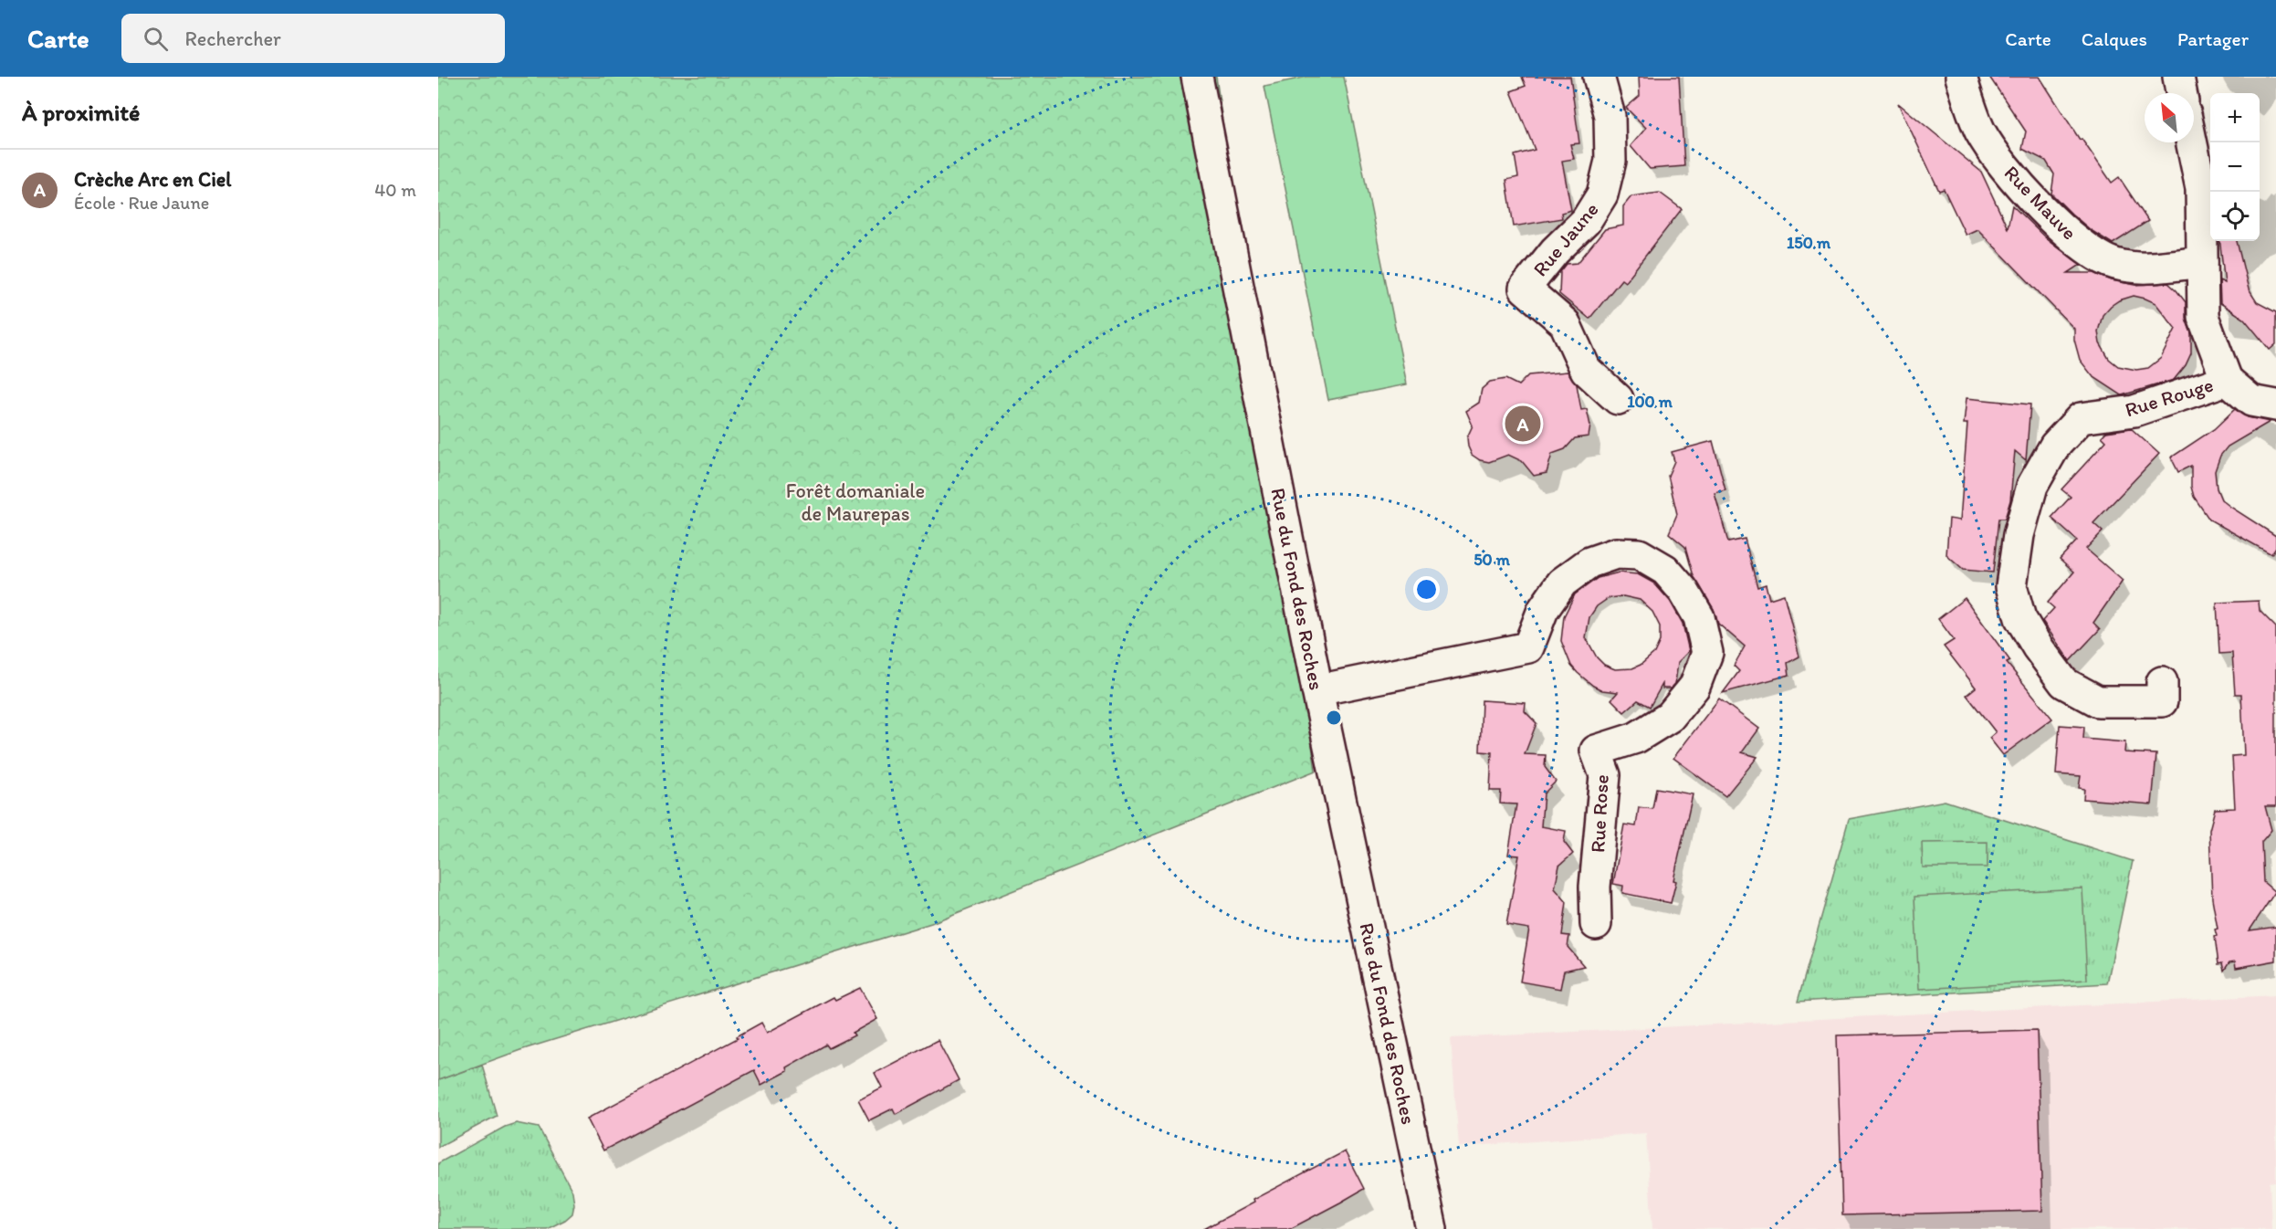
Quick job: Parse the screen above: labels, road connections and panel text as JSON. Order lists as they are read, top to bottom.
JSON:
{
  "streets": {
    "street": [
      "Rue Mauve",
      "Rue Jaune",
      "Rue Rouge",
      "Rue du Fond des Roches",
      "Rue Rose"
    ]
  },
  "crossings": [
    ["Rue du Fond des Roches", "Rue Rose"]
  ],
  "parks": ["Forêt domaniale de Maurepas"],
  "north": "top left",
  "page": {
    "header": "Carte",
    "search": "Rechercher",
    "nav": ["Carte", "Calques", "Partager"],
    "heading": "À proximité",
    "map_buttons": ["+", "−"],
    "list": [
      {
        "mark": "A",
        "name": "Crèche Arc en Ciel",
        "note": "École · Rue Jaune",
        "value": "40 m"
      }
    ],
    "pins": "A"
  },
  "rings": ["150 m", "100 m", "50 m"]
}
